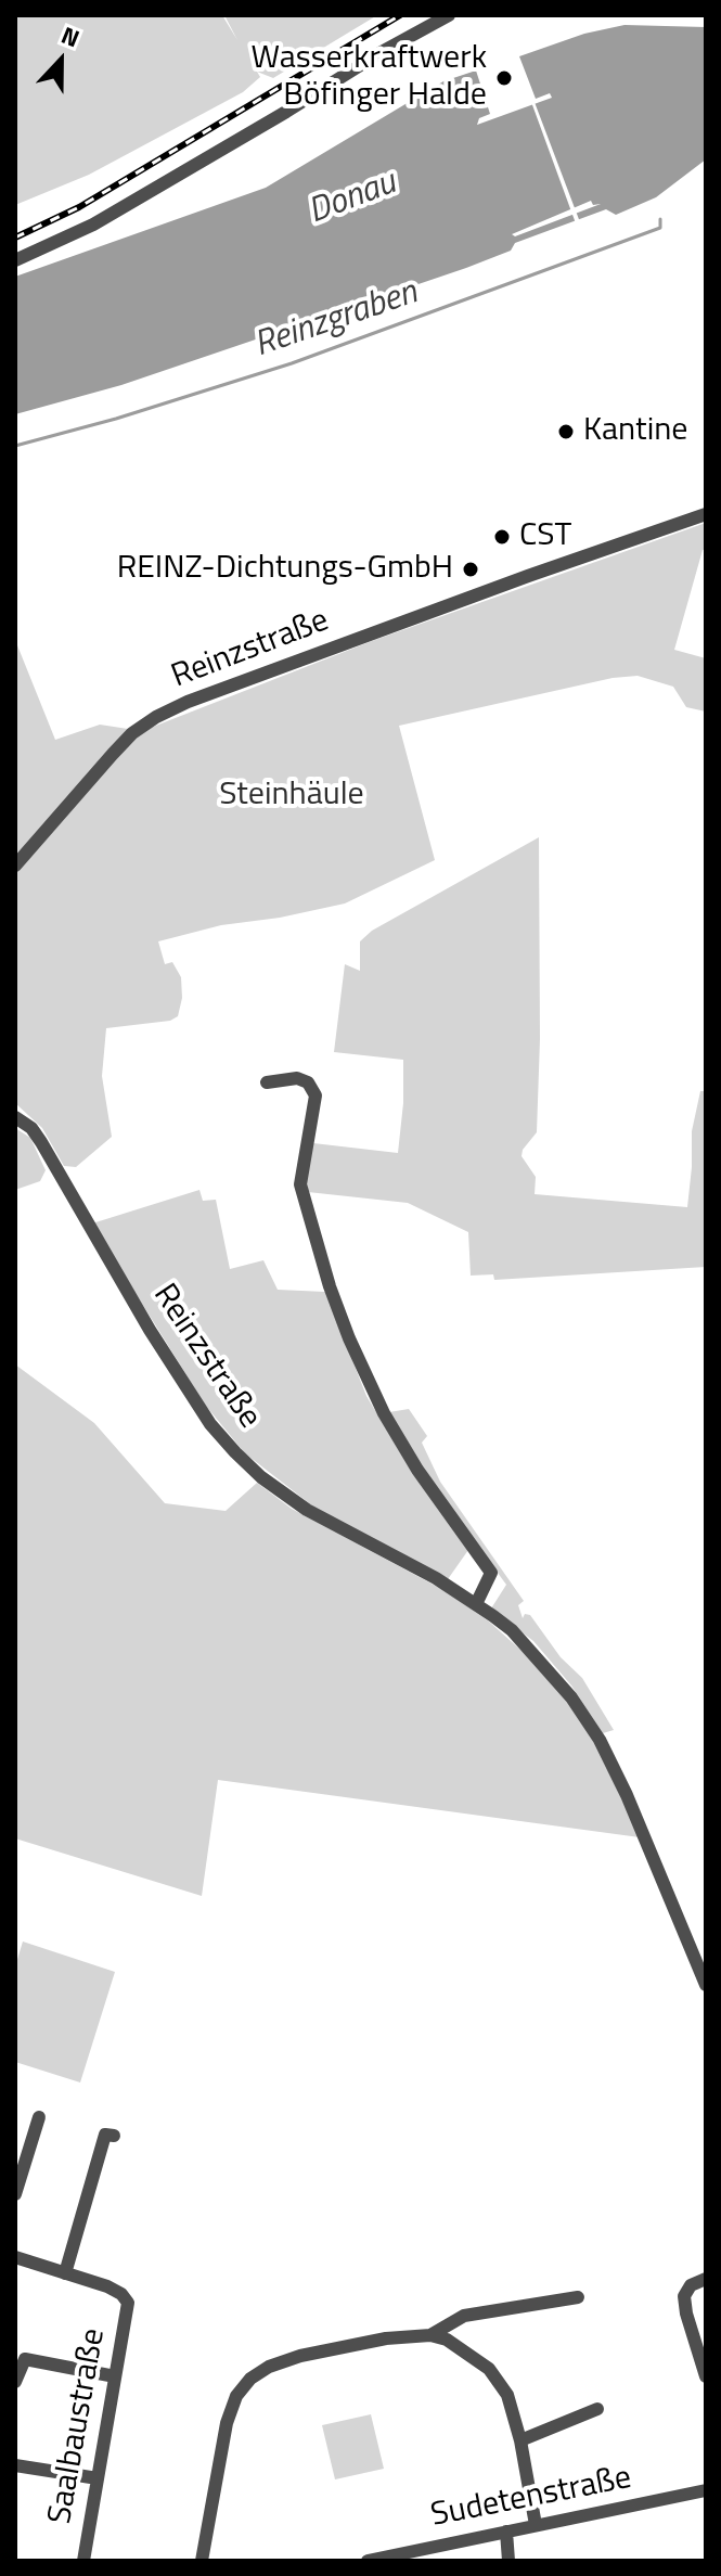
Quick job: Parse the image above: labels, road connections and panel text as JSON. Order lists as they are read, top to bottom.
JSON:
{
  "streets": {
    "street": ["Reinzstraße", "Saalbaustraße", "Sudetenstraße"]
  },
  "water": ["Donau", "Reinzgraben"],
  "parks": ["Steinhäule"],
  "places": [
    "Wasserkraftwerk Böfinger Halde",
    "Kantine",
    "CST",
    "REINZ-Dichtungs-GmbH"
  ],
  "north": "top"
}
